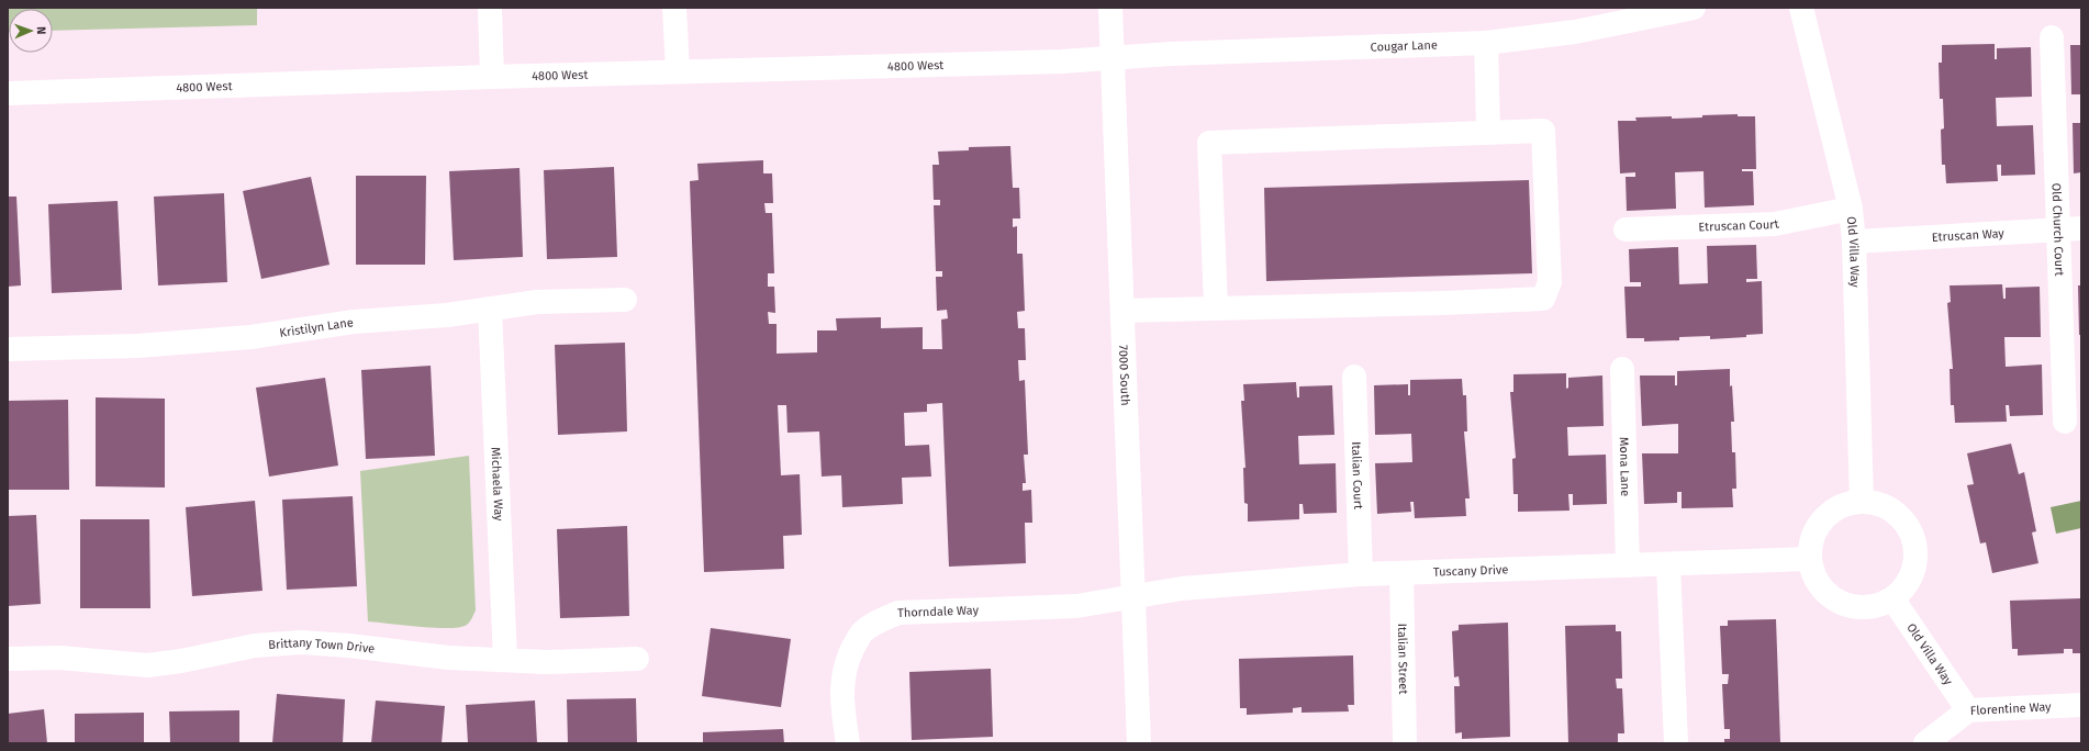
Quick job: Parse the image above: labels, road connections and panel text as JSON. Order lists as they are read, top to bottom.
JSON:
{
  "streets": {
    "street": [
      "Cougar Lane",
      "4800 West",
      "Etruscan Court",
      "Old Church Court",
      "Etruscan Way",
      "Old Villa Way",
      "Kristilyn Lane",
      "7000 South",
      "Mona Lane",
      "Italian Court",
      "Michaela Way",
      "Tuscany Drive",
      "Thorndale Way",
      "Brittany Town Drive",
      "Italian Street",
      "Florentine Way"
    ]
  },
  "crossings": [
    ["Cougar Lane", "4800 West"],
    ["Cougar Lane", "7000 South"],
    ["4800 West", "7000 South"],
    ["Etruscan Court", "Old Villa Way"],
    ["Old Church Court", "Etruscan Way"],
    ["Etruscan Way", "Old Villa Way"],
    ["Old Villa Way", "Tuscany Drive"],
    ["Old Villa Way", "Florentine Way"],
    ["Kristilyn Lane", "Michaela Way"],
    ["7000 South", "Tuscany Drive"],
    ["7000 South", "Thorndale Way"],
    ["Mona Lane", "Tuscany Drive"],
    ["Italian Court", "Tuscany Drive"],
    ["Michaela Way", "Brittany Town Drive"],
    ["Tuscany Drive", "Thorndale Way"],
    ["Tuscany Drive", "Italian Street"]
  ],
  "north": "right"
}
